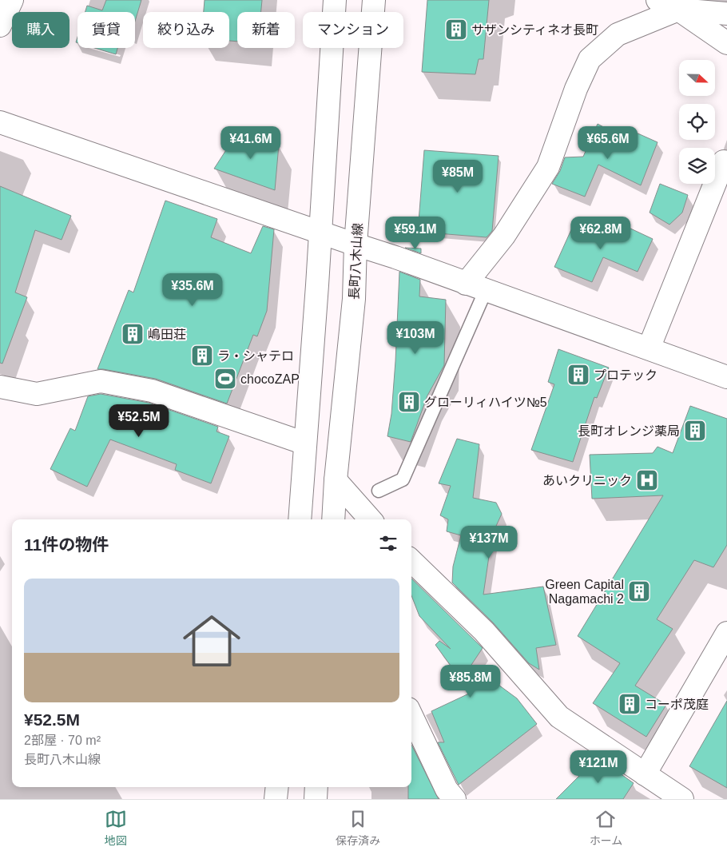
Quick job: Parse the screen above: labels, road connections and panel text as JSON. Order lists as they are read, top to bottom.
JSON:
{
  "streets": {
    "street": ["長町八木山線"]
  },
  "places": {
    "building": [
      "サザンシティネオ長町",
      "嶋田荘",
      "ラ・シャテロ",
      "プロテック",
      "グローリィハイツ№5",
      "長町オレンジ薬局",
      "Green Capital Nagamachi 2",
      "コーポ茂庭"
    ],
    "sports": ["chocoZAP"],
    "hospital": ["あいクリニック"]
  },
  "north": "right",
  "page": {
    "chip": [
      "購入",
      "賃貸",
      "絞り込み",
      "新着",
      "マンション"
    ],
    "price": [
      "¥41.6M",
      "¥65.6M",
      "¥85M",
      "¥59.1M",
      "¥62.8M",
      "¥35.6M",
      "¥103M",
      "¥52.5M",
      "¥137M",
      "¥85.8M",
      "¥121M"
    ],
    "heading": "11件の物件",
    "list": [
      {
        "name": "¥52.5M",
        "note": "2部屋 · 70 m² · 長町八木山線"
      }
    ],
    "tabs": ["地図", "保存済み", "ホーム"]
  }
}
